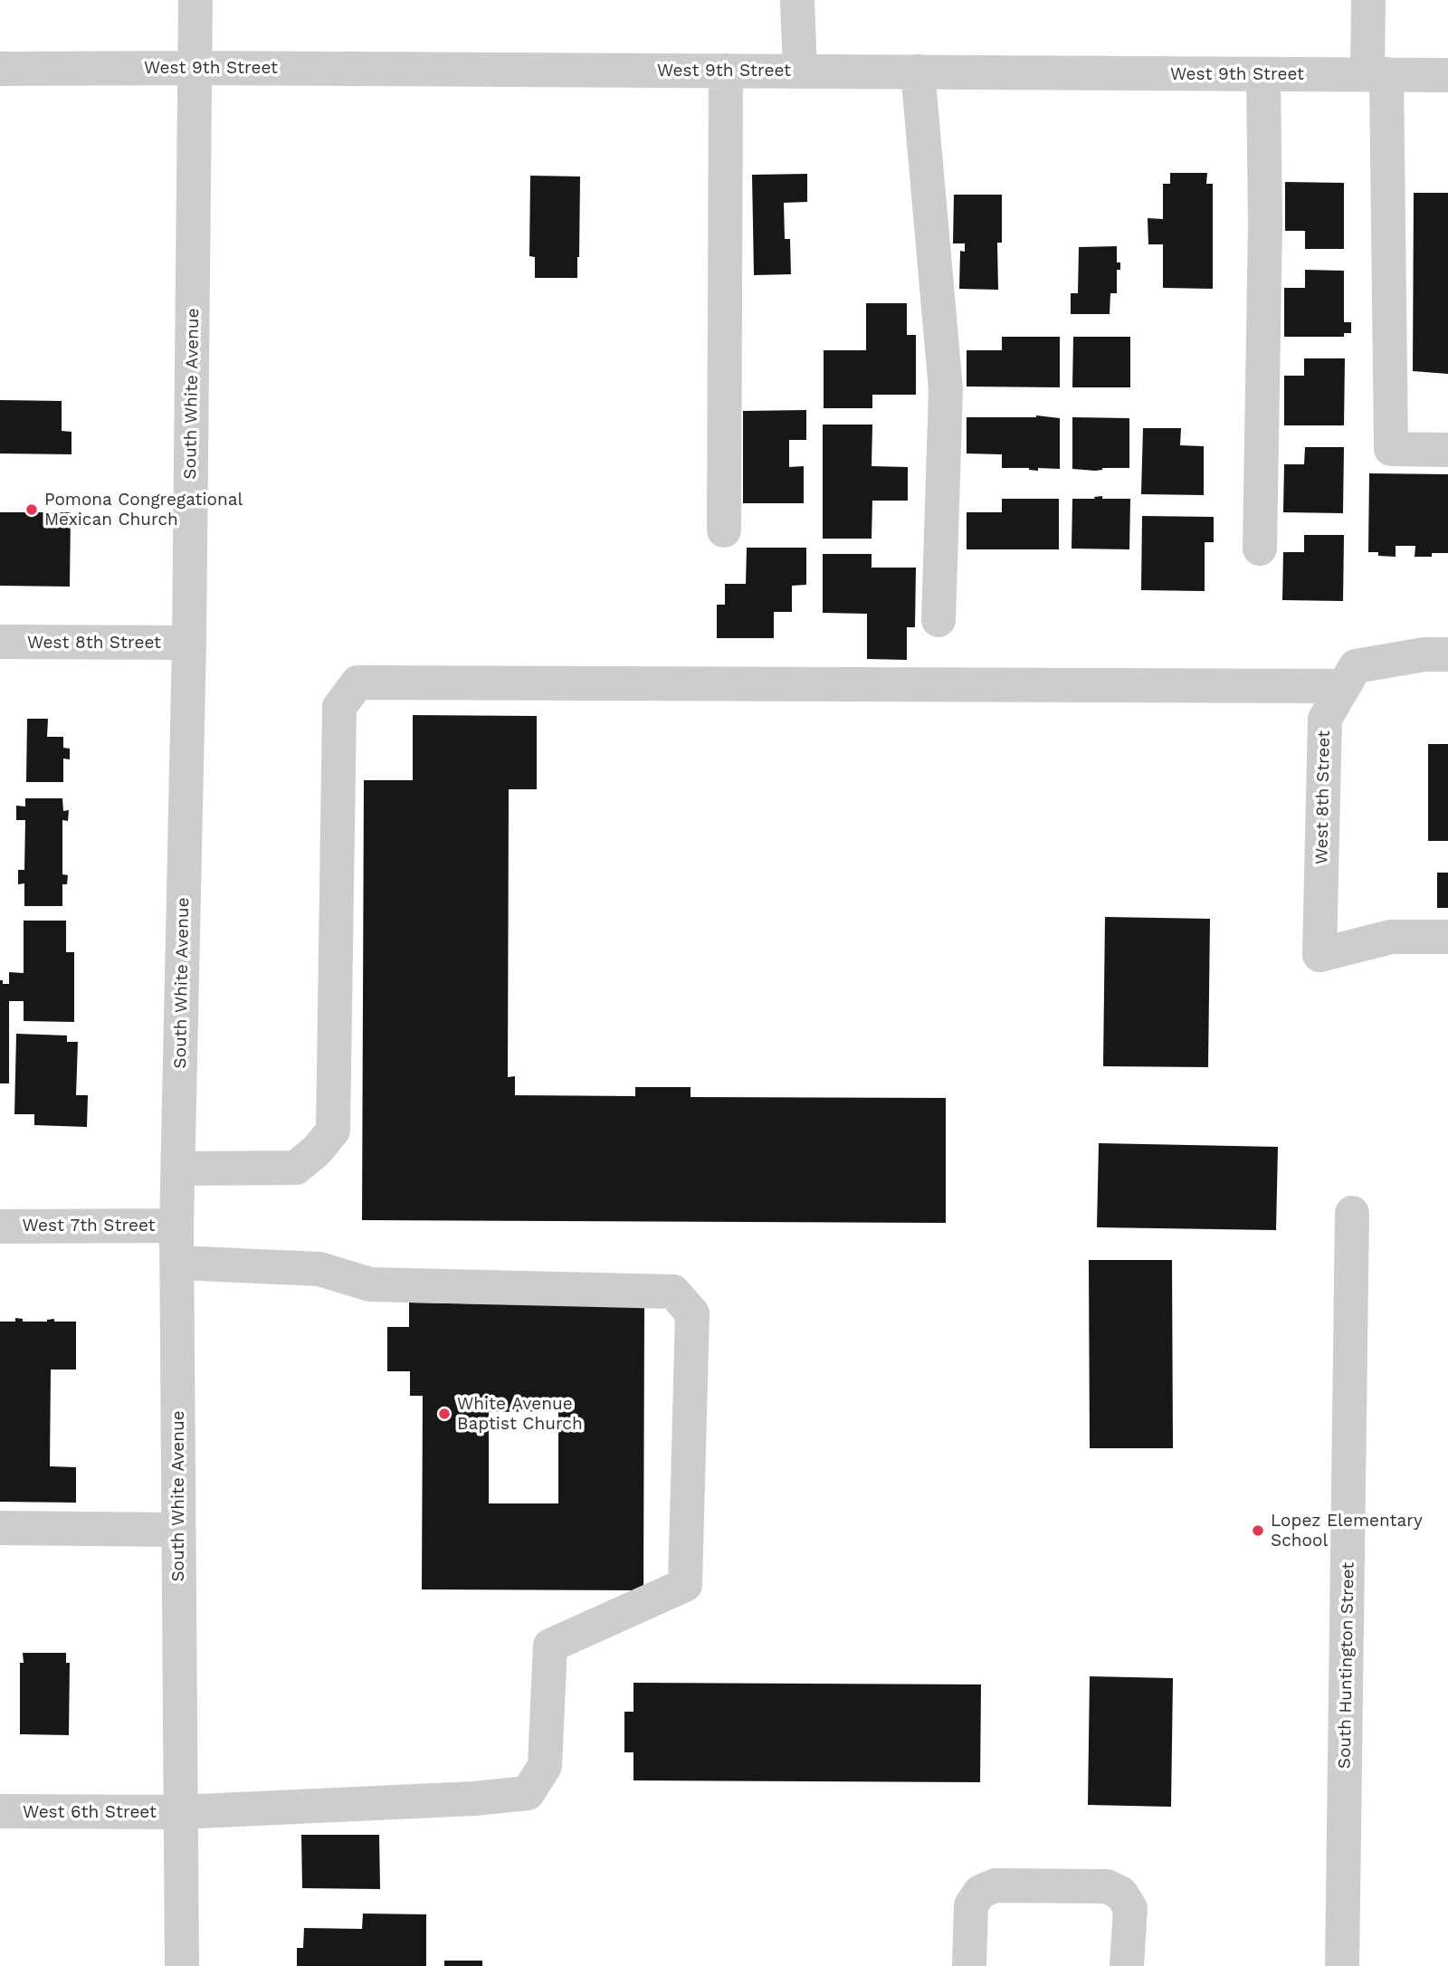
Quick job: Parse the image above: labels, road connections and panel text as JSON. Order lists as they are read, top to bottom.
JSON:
{
  "streets": {
    "street": [
      "West 9th Street",
      "South White Avenue",
      "West 8th Street",
      "West 7th Street",
      "South Huntington Street",
      "West 6th Street"
    ]
  },
  "crossings": [
    ["West 9th Street", "South White Avenue"],
    ["South White Avenue", "West 8th Street"],
    ["South White Avenue", "West 7th Street"],
    ["South White Avenue", "West 6th Street"]
  ],
  "places": ["Pomona Congregational Mexican Church", "White Avenue Baptist Church", "Lopez Elementary School"]
}
